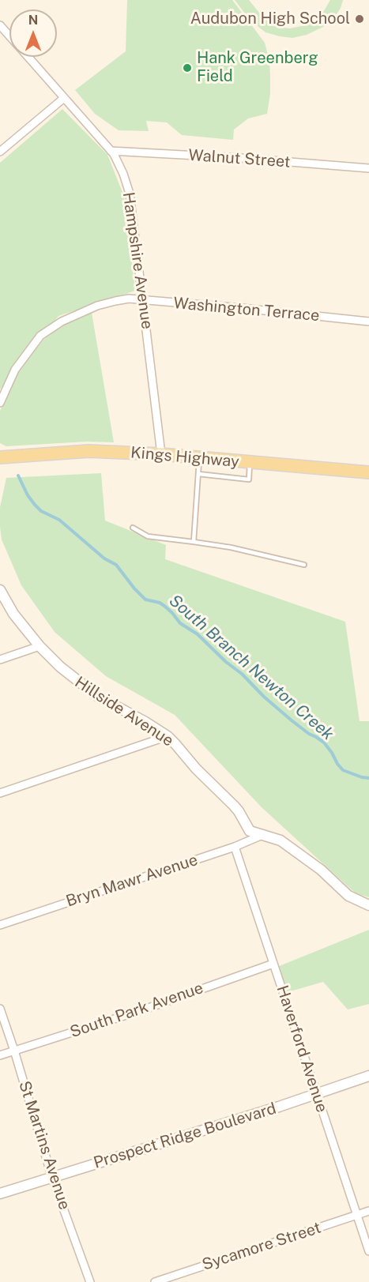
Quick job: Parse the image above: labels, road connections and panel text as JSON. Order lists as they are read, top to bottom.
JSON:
{
  "streets": {
    "main road": ["Kings Highway"],
    "street": [
      "Walnut Street",
      "Hampshire Avenue",
      "Washington Terrace",
      "Hillside Avenue",
      "Bryn Mawr Avenue",
      "South Park Avenue",
      "Haverford Avenue",
      "Prospect Ridge Boulevard",
      "St Martins Avenue",
      "Sycamore Street"
    ]
  },
  "crossings": [
    ["Walnut Street", "Hampshire Avenue"],
    ["Hampshire Avenue", "Washington Terrace"],
    ["Hampshire Avenue", "Kings Highway"],
    ["Hillside Avenue", "Bryn Mawr Avenue"],
    ["Bryn Mawr Avenue", "Haverford Avenue"],
    ["South Park Avenue", "Haverford Avenue"],
    ["South Park Avenue", "St Martins Avenue"],
    ["Haverford Avenue", "Prospect Ridge Boulevard"],
    ["Haverford Avenue", "Sycamore Street"],
    ["Prospect Ridge Boulevard", "St Martins Avenue"]
  ],
  "water": ["South Branch Newton Creek"],
  "places": ["Audubon High School", "Hank Greenberg Field"],
  "north": "top"
}
